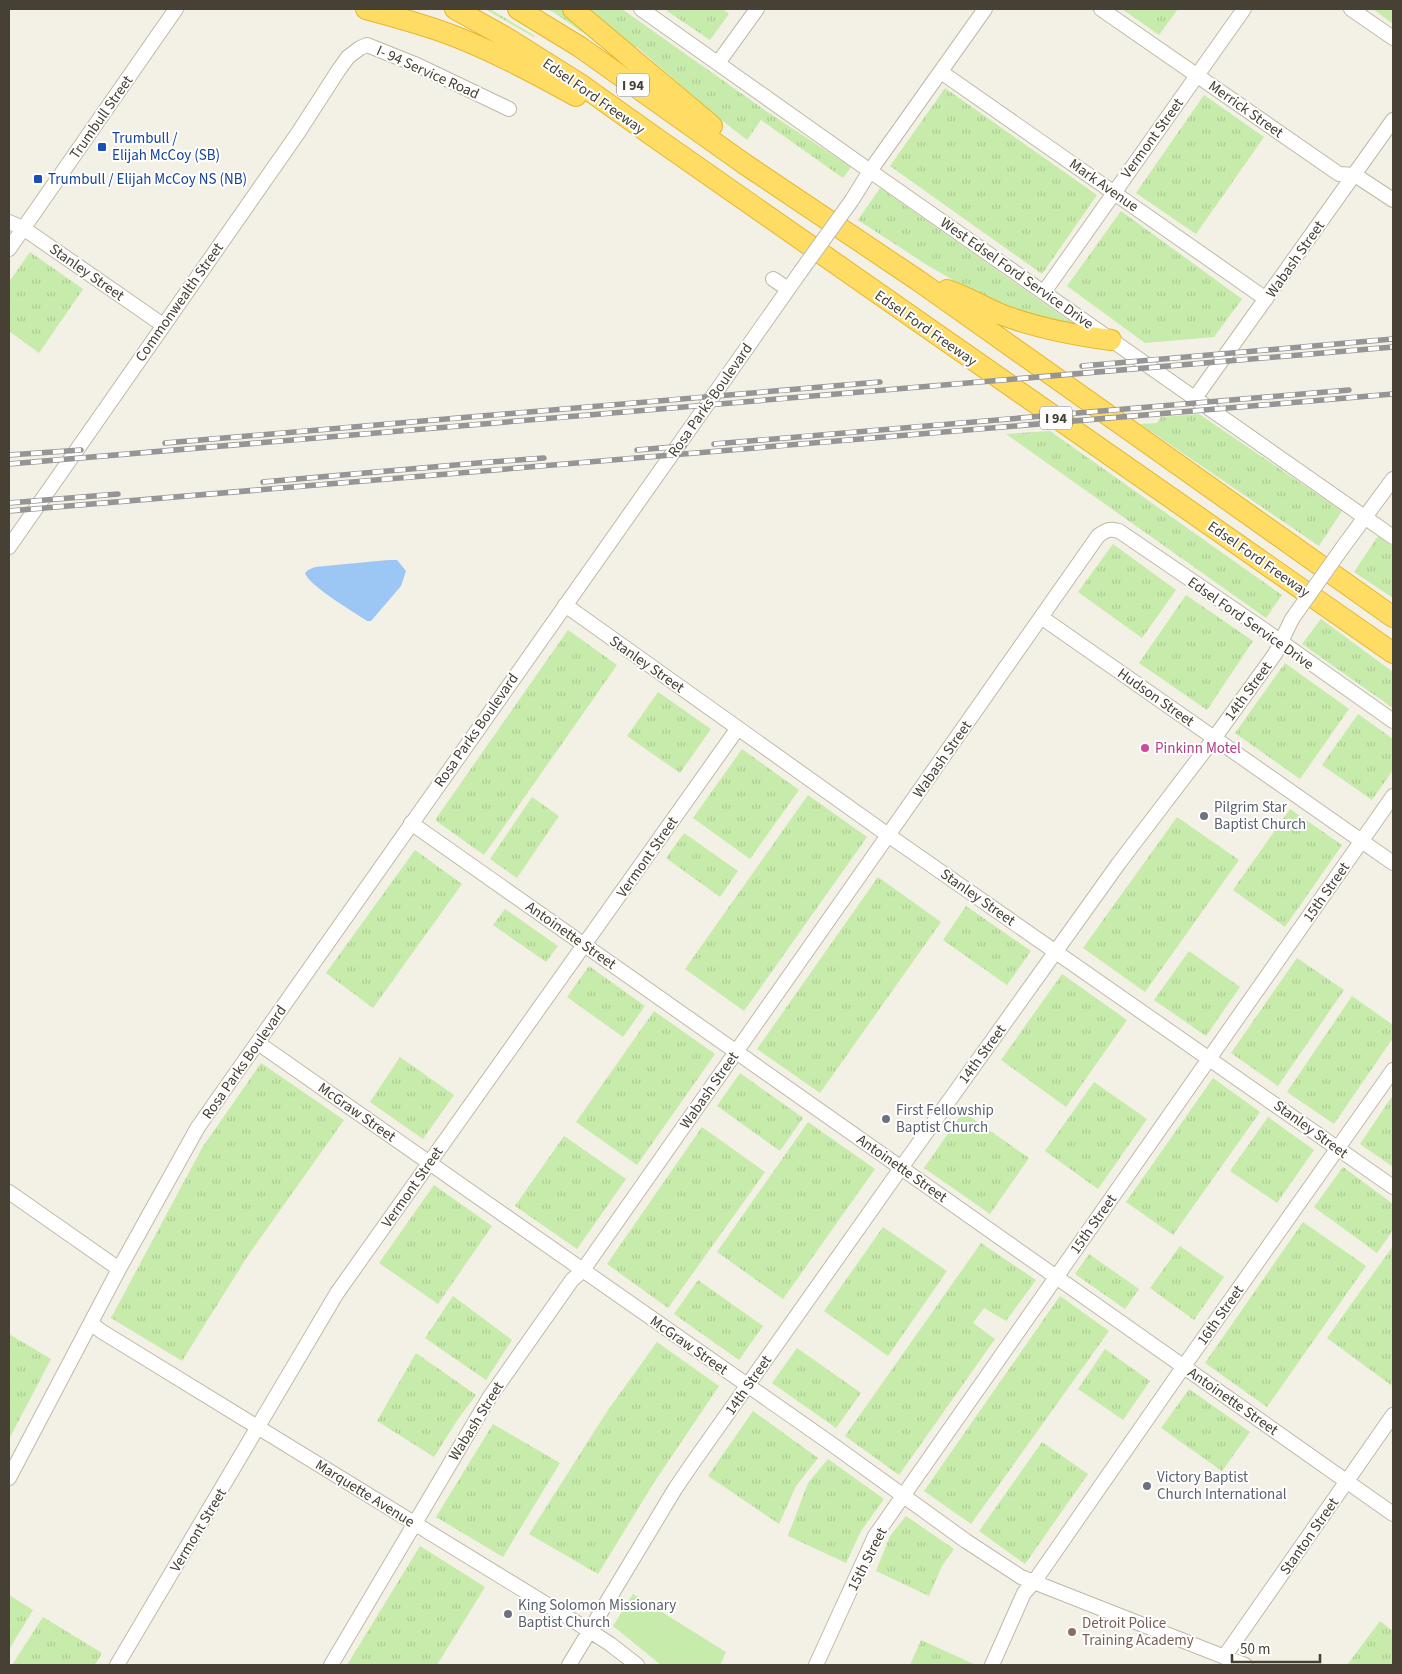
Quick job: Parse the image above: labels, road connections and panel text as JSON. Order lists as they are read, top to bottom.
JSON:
{
  "streets": {
    "highway": ["I 94", "Edsel Ford Freeway"],
    "street": [
      "I- 94 Service Road",
      "Merrick Street",
      "Trumbull Street",
      "Vermont Street",
      "Mark Avenue",
      "Wabash Street",
      "Stanley Street",
      "West Edsel Ford Service Drive",
      "Commonwealth Street",
      "Rosa Parks Boulevard",
      "Edsel Ford Service Drive",
      "14th Street",
      "Hudson Street",
      "15th Street",
      "Antoinette Street",
      "McGraw Street",
      "16th Street",
      "Marquette Avenue",
      "Stanton Street"
    ]
  },
  "crossings": [
    ["I- 94 Service Road", "Commonwealth Street"],
    ["Merrick Street", "Vermont Street"],
    ["Merrick Street", "Wabash Street"],
    ["Trumbull Street", "Stanley Street"],
    ["Vermont Street", "Mark Avenue"],
    ["Vermont Street", "Stanley Street"],
    ["Vermont Street", "West Edsel Ford Service Drive"],
    ["Vermont Street", "Antoinette Street"],
    ["Vermont Street", "McGraw Street"],
    ["Vermont Street", "Marquette Avenue"],
    ["Mark Avenue", "Wabash Street"],
    ["Mark Avenue", "Rosa Parks Boulevard"],
    ["Wabash Street", "Stanley Street"],
    ["Wabash Street", "West Edsel Ford Service Drive"],
    ["Wabash Street", "Edsel Ford Service Drive"],
    ["Wabash Street", "Hudson Street"],
    ["Wabash Street", "Antoinette Street"],
    ["Wabash Street", "McGraw Street"],
    ["Wabash Street", "Marquette Avenue"],
    ["Stanley Street", "Commonwealth Street"],
    ["Stanley Street", "Rosa Parks Boulevard"],
    ["Stanley Street", "14th Street"],
    ["Stanley Street", "15th Street"],
    ["Stanley Street", "16th Street"],
    ["West Edsel Ford Service Drive", "Rosa Parks Boulevard"],
    ["West Edsel Ford Service Drive", "14th Street"],
    ["Rosa Parks Boulevard", "Antoinette Street"],
    ["Rosa Parks Boulevard", "McGraw Street"],
    ["Rosa Parks Boulevard", "Marquette Avenue"],
    ["Edsel Ford Service Drive", "14th Street"],
    ["14th Street", "Hudson Street"],
    ["14th Street", "Antoinette Street"],
    ["14th Street", "McGraw Street"],
    ["14th Street", "Marquette Avenue"],
    ["Hudson Street", "15th Street"],
    ["15th Street", "Antoinette Street"],
    ["15th Street", "McGraw Street"],
    ["Antoinette Street", "16th Street"],
    ["Antoinette Street", "Stanton Street"],
    ["McGraw Street", "16th Street"],
    ["McGraw Street", "Stanton Street"]
  ],
  "places": {
    "transit": ["Trumbull / Elijah McCoy (SB)", "Trumbull / Elijah McCoy NS (NB)"],
    "other": [
      "Pinkinn Motel",
      "Pilgrim Star Baptist Church",
      "First Fellowship Baptist Church",
      "Victory Baptist Church International",
      "King Solomon Missionary Baptist Church",
      "Detroit Police Training Academy"
    ]
  },
  "scale_bar": "50 m"
}
